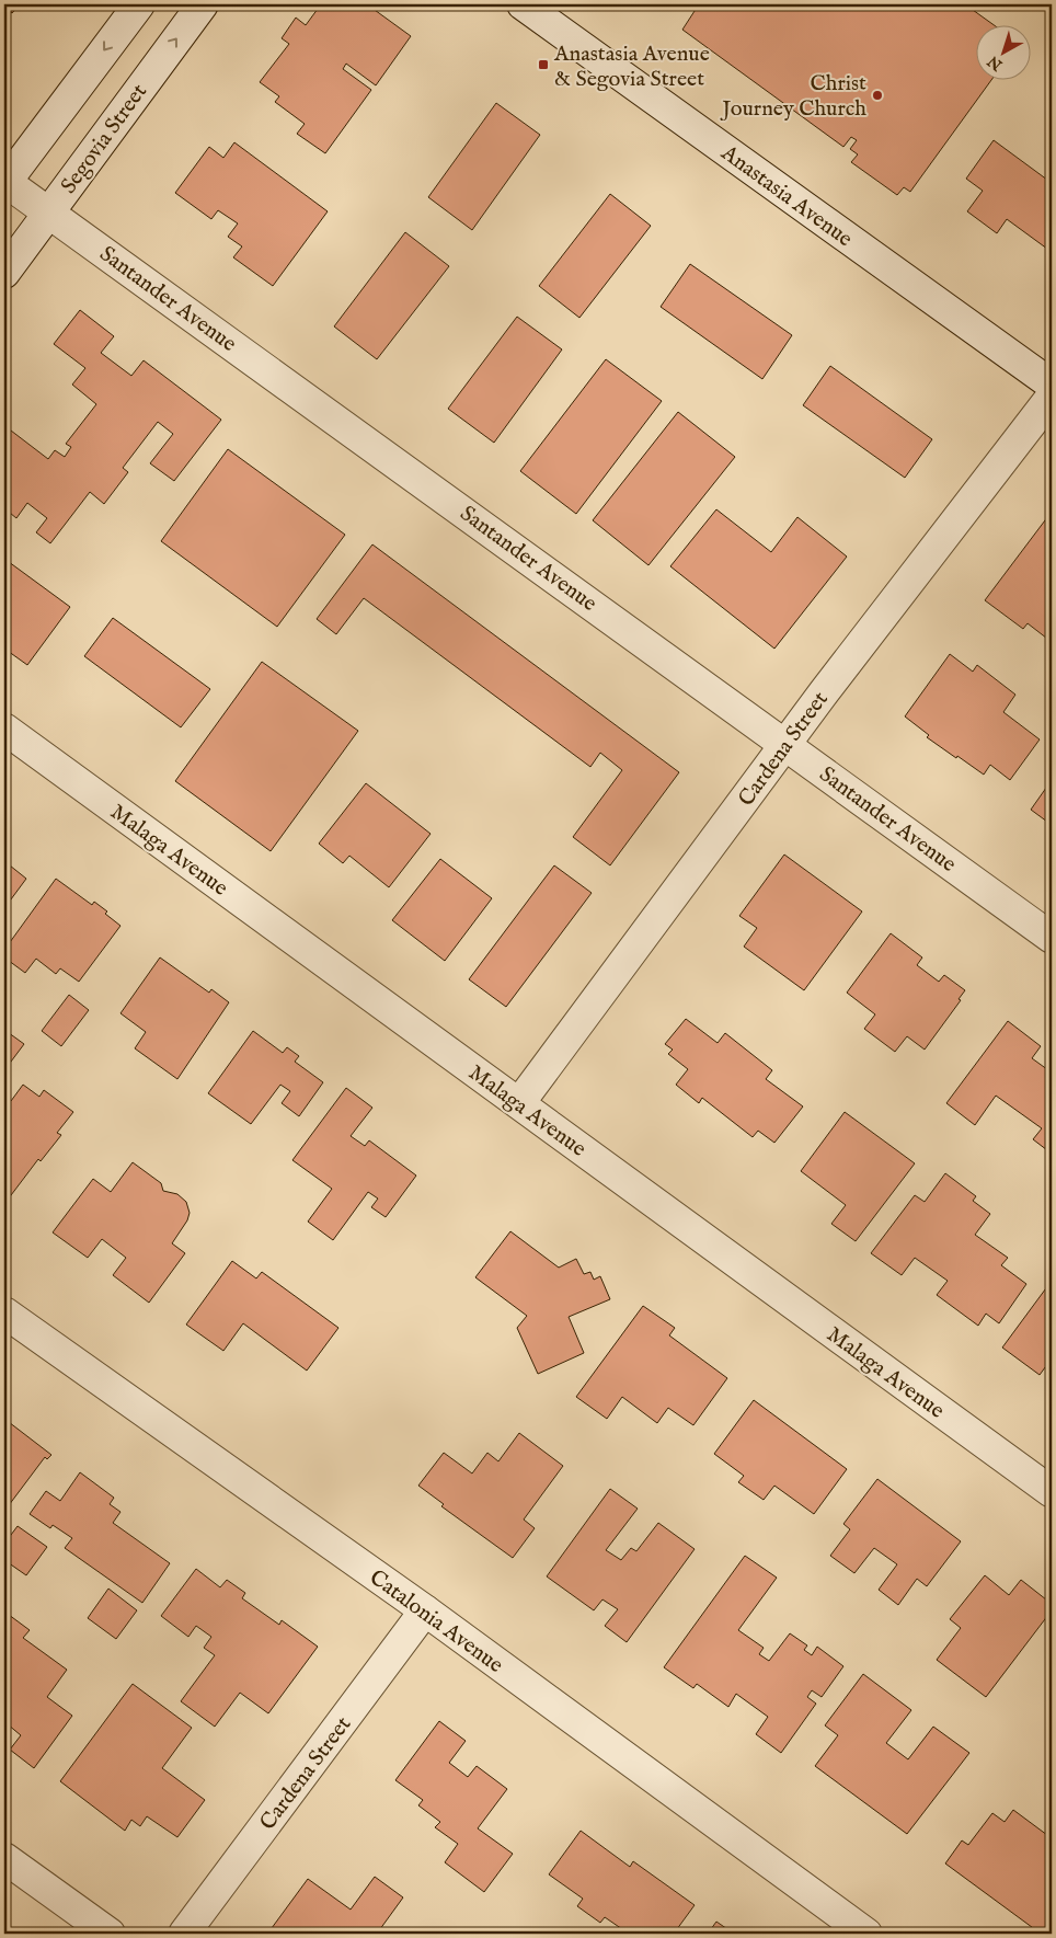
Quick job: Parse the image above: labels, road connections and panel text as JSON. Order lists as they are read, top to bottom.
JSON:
{
  "streets": {
    "street": [
      "Segovia Street",
      "Anastasia Avenue",
      "Santander Avenue",
      "Cardena Street",
      "Malaga Avenue",
      "Catalonia Avenue"
    ]
  },
  "crossings": [
    ["Segovia Street", "Santander Avenue"],
    ["Santander Avenue", "Cardena Street"],
    ["Cardena Street", "Malaga Avenue"],
    ["Cardena Street", "Catalonia Avenue"]
  ],
  "places": {
    "transit": ["Anastasia Avenue & Segovia Street"],
    "other": ["Christ Journey Church"]
  },
  "north": "bottom left"
}
